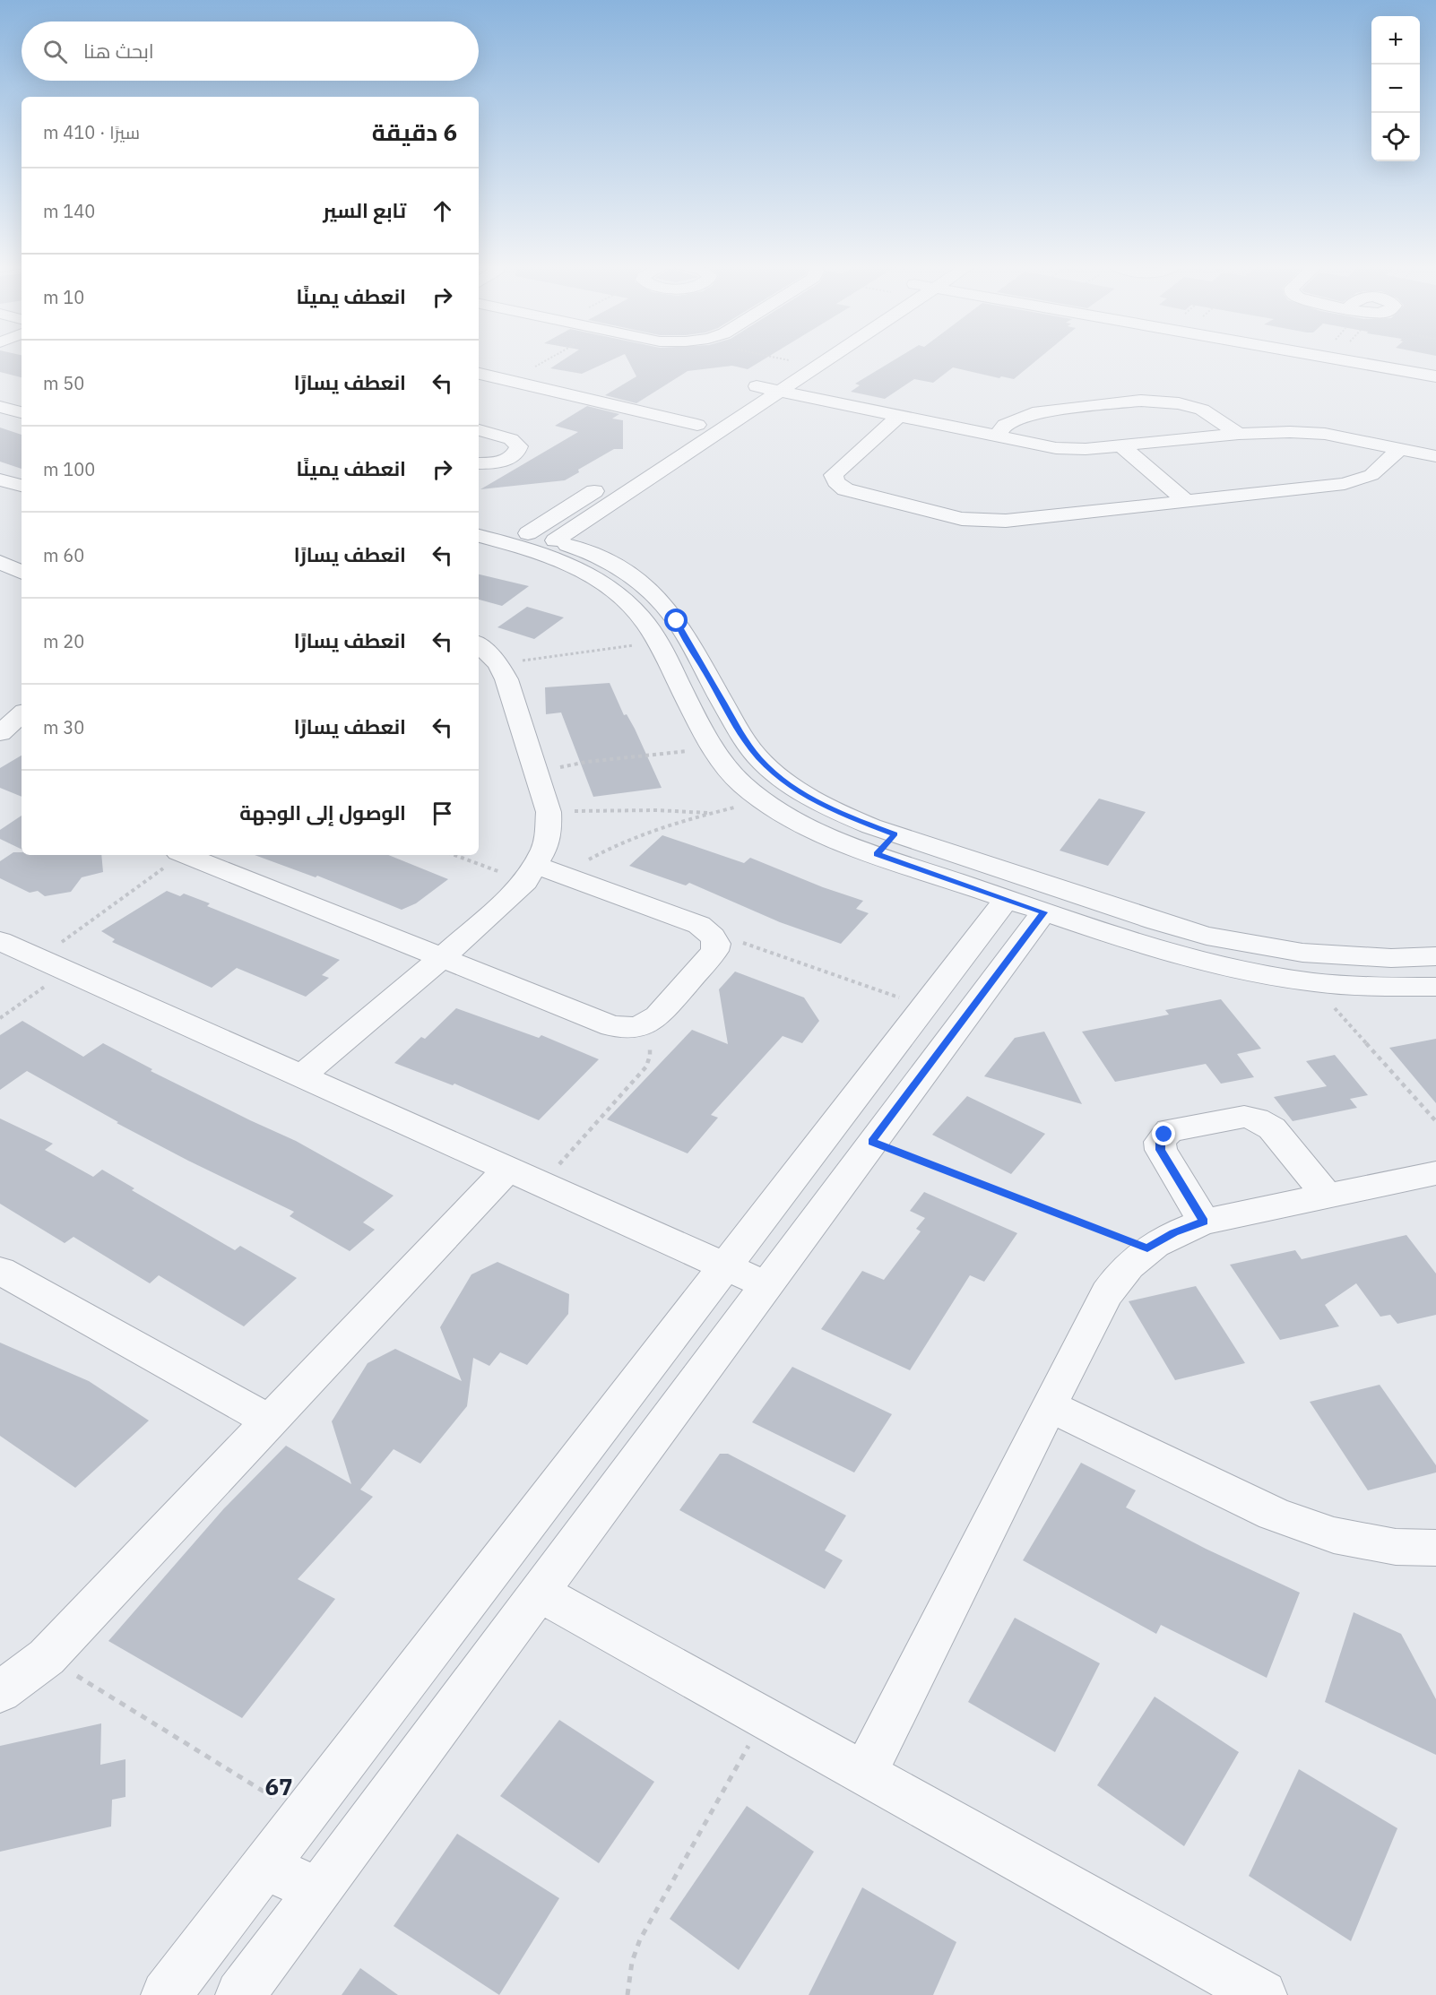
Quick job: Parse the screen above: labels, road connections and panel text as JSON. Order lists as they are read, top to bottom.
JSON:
{
  "districts": ["67"],
  "page": {
    "map_buttons": ["+", "−"],
    "search": "ابحث هنا",
    "heading": ["6 دقيقة", "سيرًا · 410 m"],
    "list": [
      ["تابع السير", "140 m"],
      ["انعطف يمينًا", "10 m"],
      ["انعطف يسارًا", "50 m"],
      ["انعطف يمينًا", "100 m"],
      ["انعطف يسارًا", "60 m"],
      ["انعطف يسارًا", "20 m"],
      ["انعطف يسارًا", "30 m"],
      "الوصول إلى الوجهة"
    ]
  }
}
